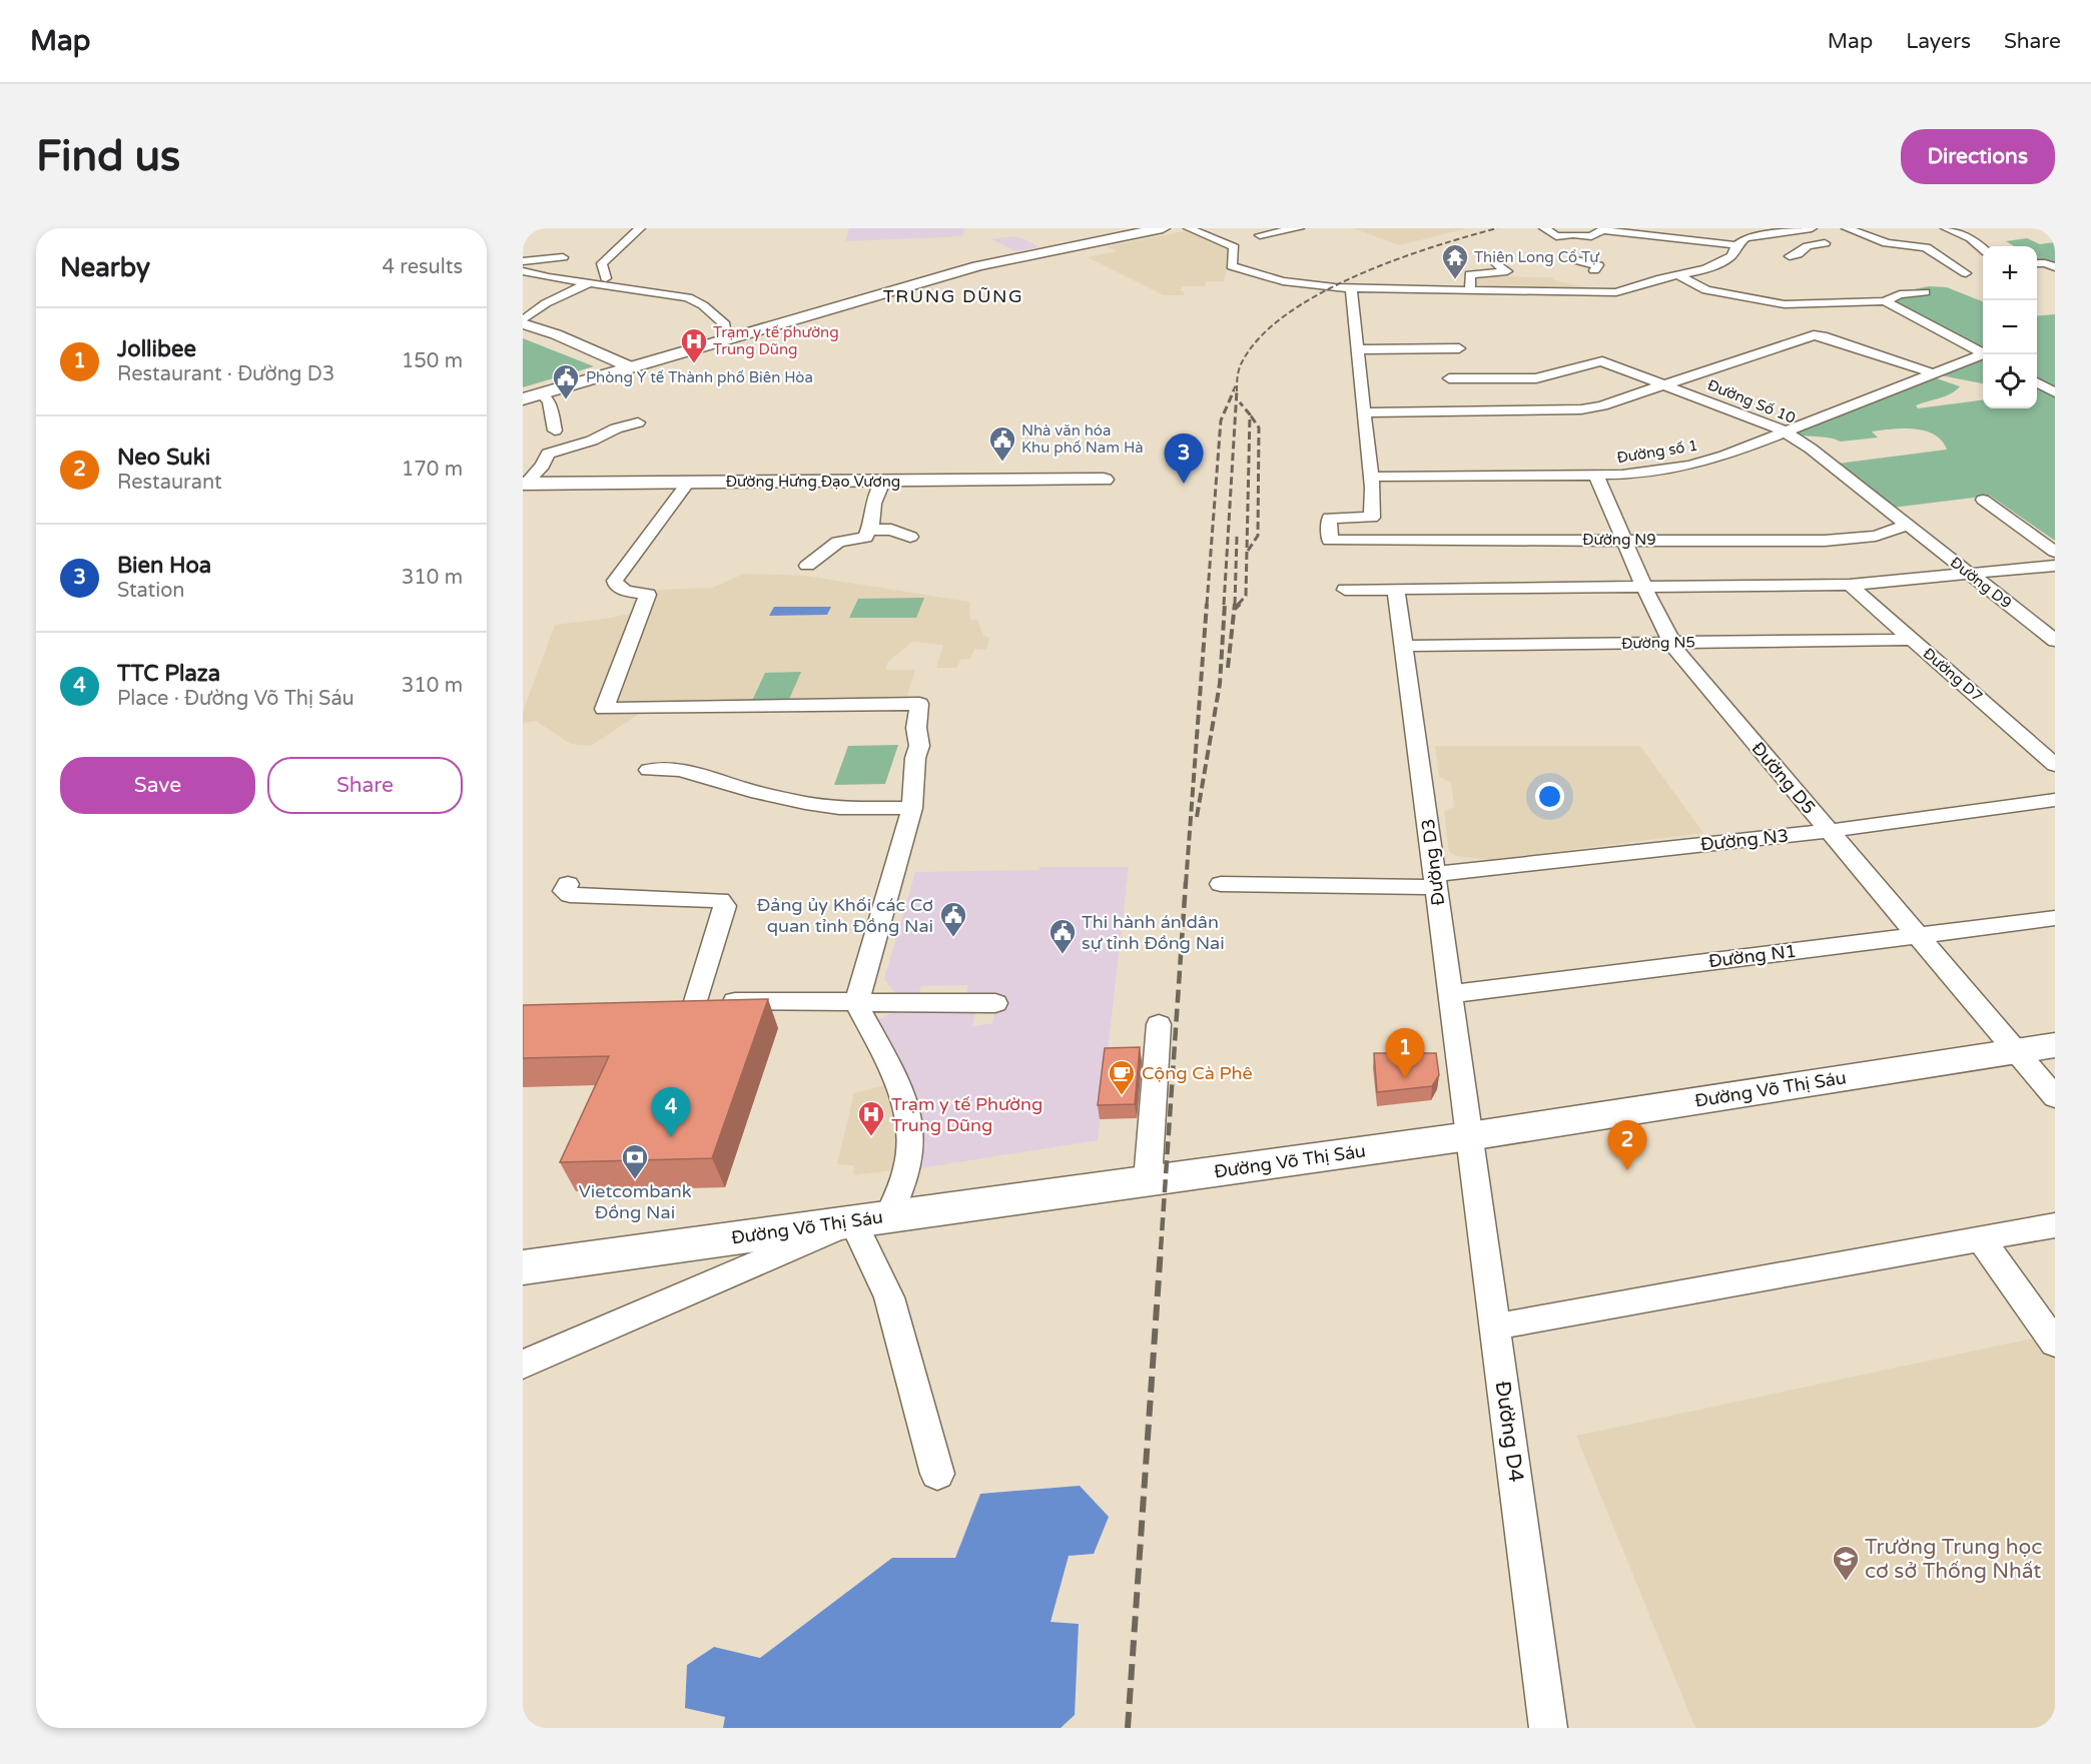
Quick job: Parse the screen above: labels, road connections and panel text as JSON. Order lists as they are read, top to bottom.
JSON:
{
  "streets": {
    "main road": ["Đường Hưng Đạo Vương", "Đường Võ Thị Sáu"],
    "street": [
      "Đường Số 10",
      "Đường số 1",
      "Đường N9",
      "Đường D9",
      "Đường N5",
      "Đường D7",
      "Đường D5",
      "Đường N3",
      "Đường D3",
      "Đường N1",
      "Đường D4"
    ]
  },
  "crossings": [
    ["Đường Số 10", "Đường số 1"],
    ["Đường Số 10", "Đường N9"],
    ["Đường Số 10", "Đường D9"],
    ["Đường số 1", "Đường N9"],
    ["Đường số 1", "Đường D5"],
    ["Đường N9", "Đường D9"],
    ["Đường N9", "Đường D5"],
    ["Đường N5", "Đường D7"],
    ["Đường N5", "Đường D5"],
    ["Đường N5", "Đường D3"],
    ["Đường D5", "Đường N3"],
    ["Đường D5", "Đường N1"],
    ["Đường D5", "Đường Võ Thị Sáu"],
    ["Đường N3", "Đường D3"],
    ["Đường D3", "Đường N1"],
    ["Đường D3", "Đường Võ Thị Sáu"],
    ["Đường D3", "Đường D4"],
    ["Đường Võ Thị Sáu", "Đường D4"]
  ],
  "districts": ["TRUNG DŨNG"],
  "places": {
    "temple": ["Thiên Long Cổ Tự"],
    "hospital": ["Trạm y tế phường Trung Dũng", "Trạm y tế Phường Trung Dũng"],
    "public building": [
      "Phòng Y tế Thành phố Biên Hòa",
      "Nhà văn hóa Khu phố Nam Hà",
      "Đảng ủy Khối các Cơ quan tỉnh Đồng Nai",
      "Thi hành án dân sự tỉnh Đồng Nai"
    ],
    "cafe": ["Cộng Cà Phê"],
    "bank": ["Vietcombank Đồng Nai"],
    "school or university": ["Trường Trung học cơ sở Thống Nhất"]
  },
  "page": {
    "header": "Map",
    "nav": ["Map", "Layers", "Share"],
    "buttons": [
      "Directions",
      ["Save", "Share"]
    ],
    "title": "Find us",
    "heading": ["Nearby", "4 results"],
    "map_buttons": ["+", "−"],
    "list": [
      {
        "mark": "1",
        "name": "Jollibee",
        "note": "Restaurant · Đường D3",
        "value": "150 m"
      },
      {
        "mark": "2",
        "name": "Neo Suki",
        "note": "Restaurant",
        "value": "170 m"
      },
      {
        "mark": "3",
        "name": "Bien Hoa",
        "note": "Station",
        "value": "310 m"
      },
      {
        "mark": "4",
        "name": "TTC Plaza",
        "note": "Place · Đường Võ Thị Sáu",
        "value": "310 m"
      }
    ],
    "pins": [
      "3",
      "1",
      "4",
      "2"
    ]
  }
}
